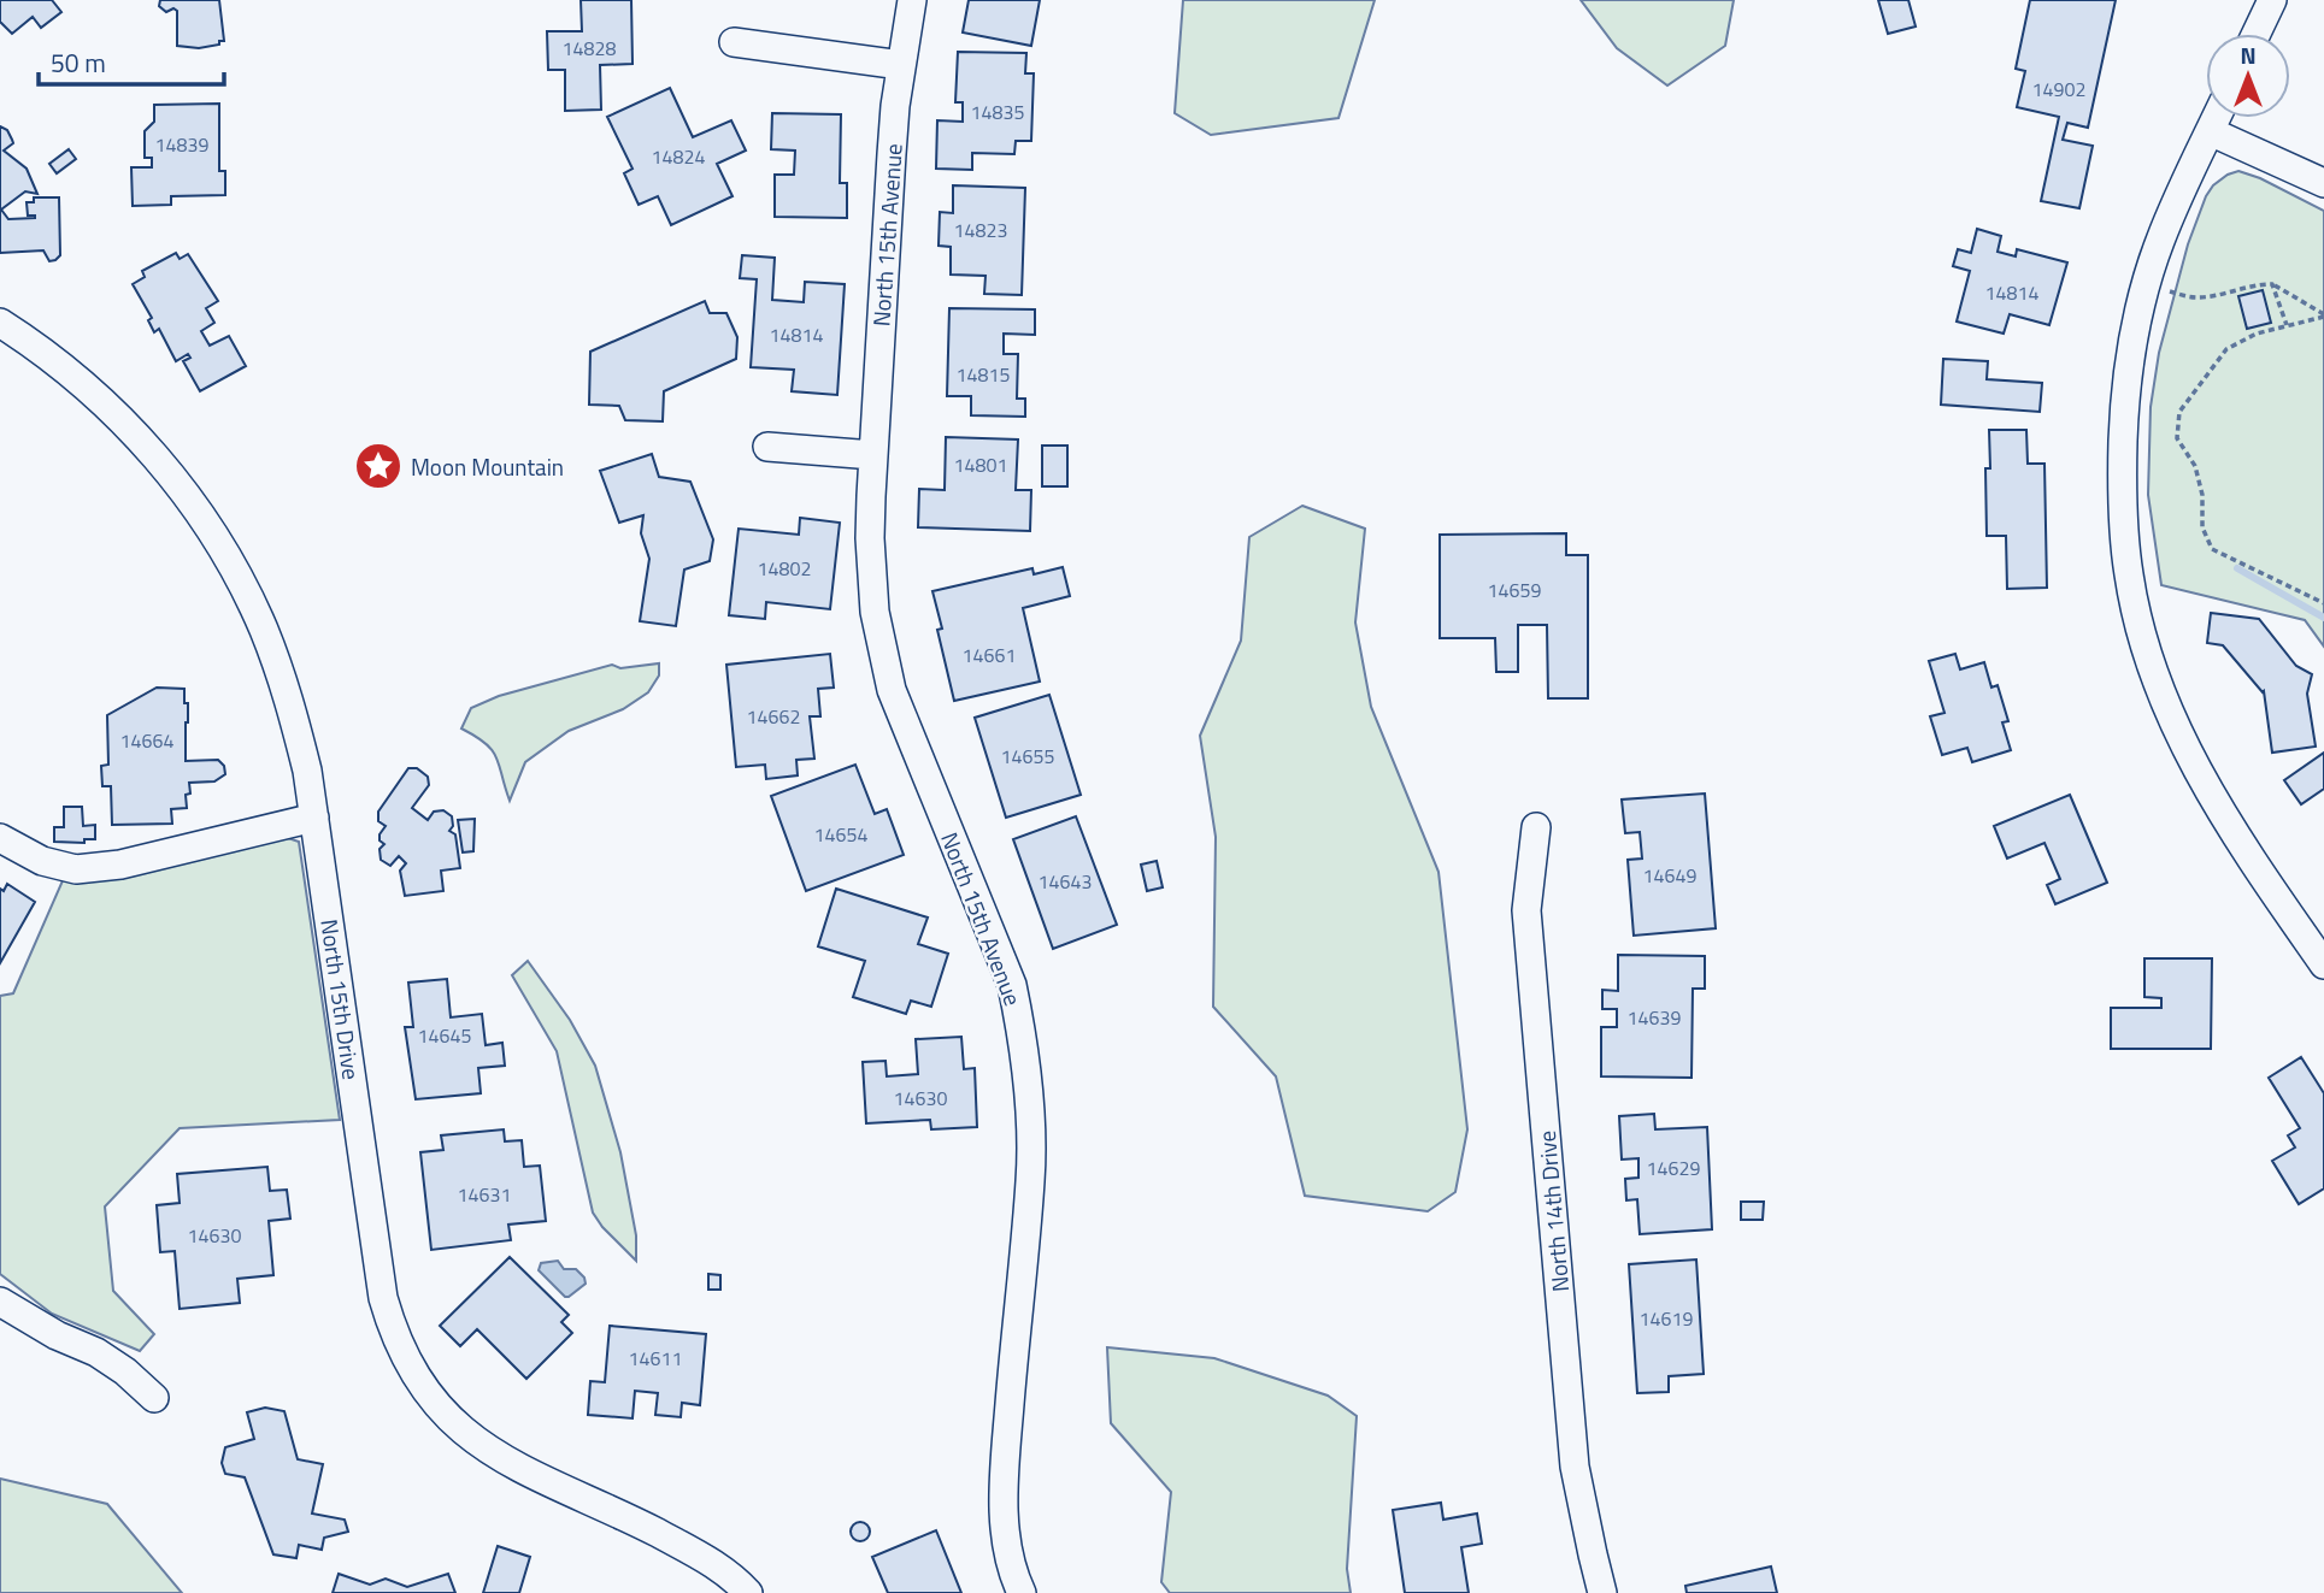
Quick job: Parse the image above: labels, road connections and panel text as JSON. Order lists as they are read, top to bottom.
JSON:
{
  "streets": {
    "street": ["North 15th Avenue", "North 15th Drive", "North 14th Drive"]
  },
  "places": {
    "place": ["Moon Mountain"]
  },
  "house_numbers": [
    "14828",
    "14902",
    "14835",
    "14839",
    "14824",
    "14823",
    "14814",
    "14814",
    "14815",
    "14801",
    "14802",
    "14659",
    "14661",
    "14662",
    "14664",
    "14655",
    "14654",
    "14649",
    "14643",
    "14639",
    "14645",
    "14630",
    "14629",
    "14631",
    "14630",
    "14619",
    "14611"
  ],
  "scale_bar": "50 m",
  "north": "top"
}
